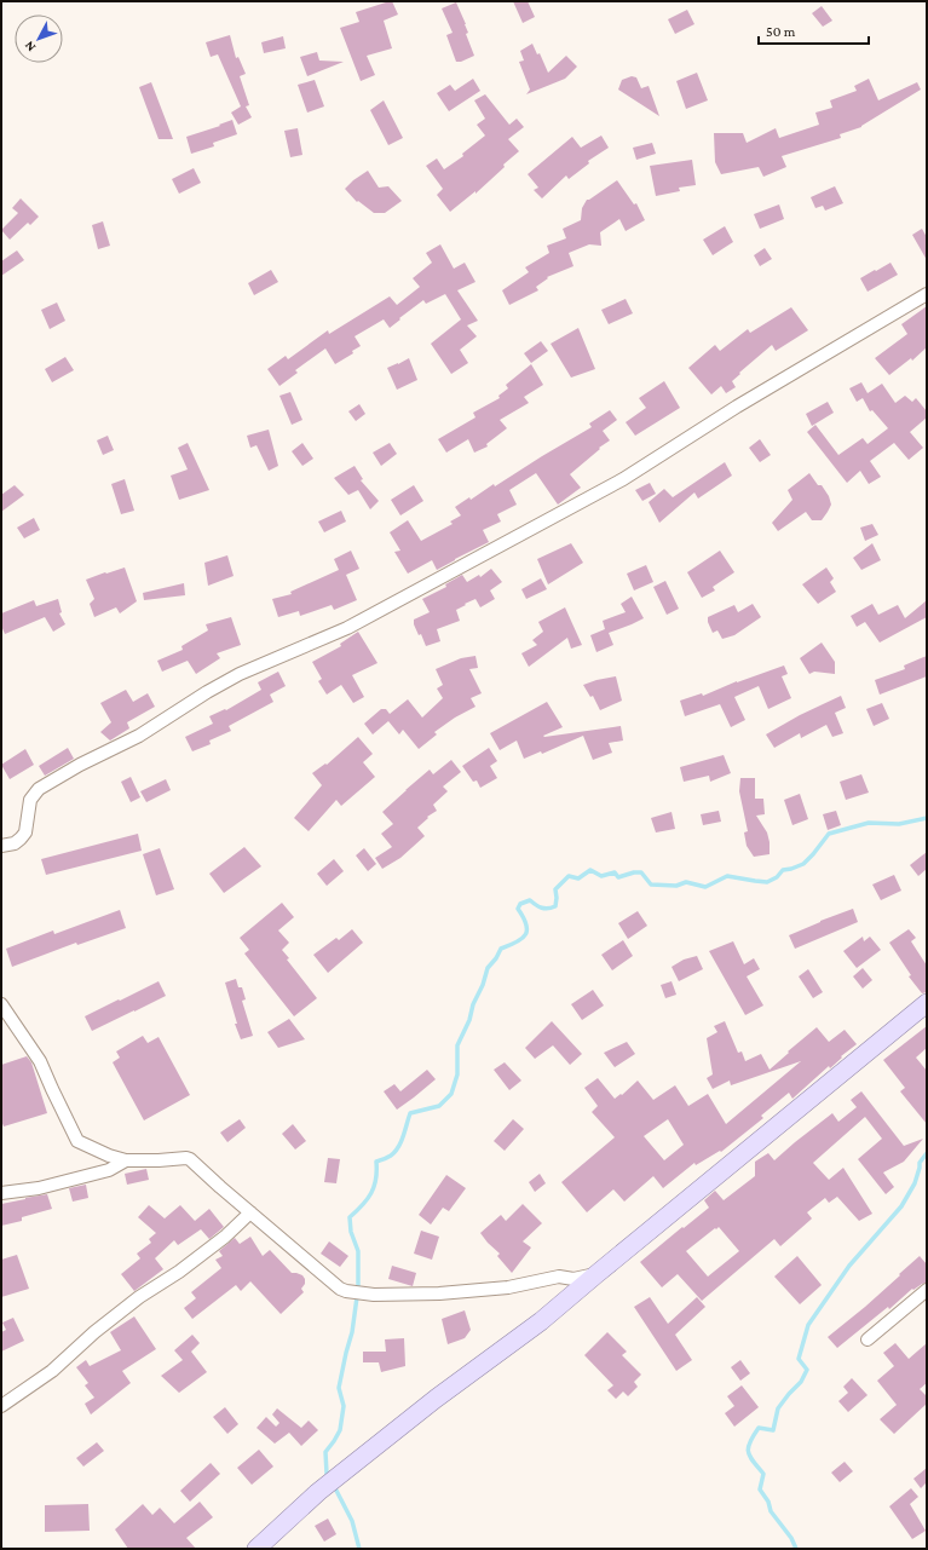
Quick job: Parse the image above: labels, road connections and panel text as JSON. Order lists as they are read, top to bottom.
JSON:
{
  "scale_bar": "50 m",
  "north": "bottom left"
}
